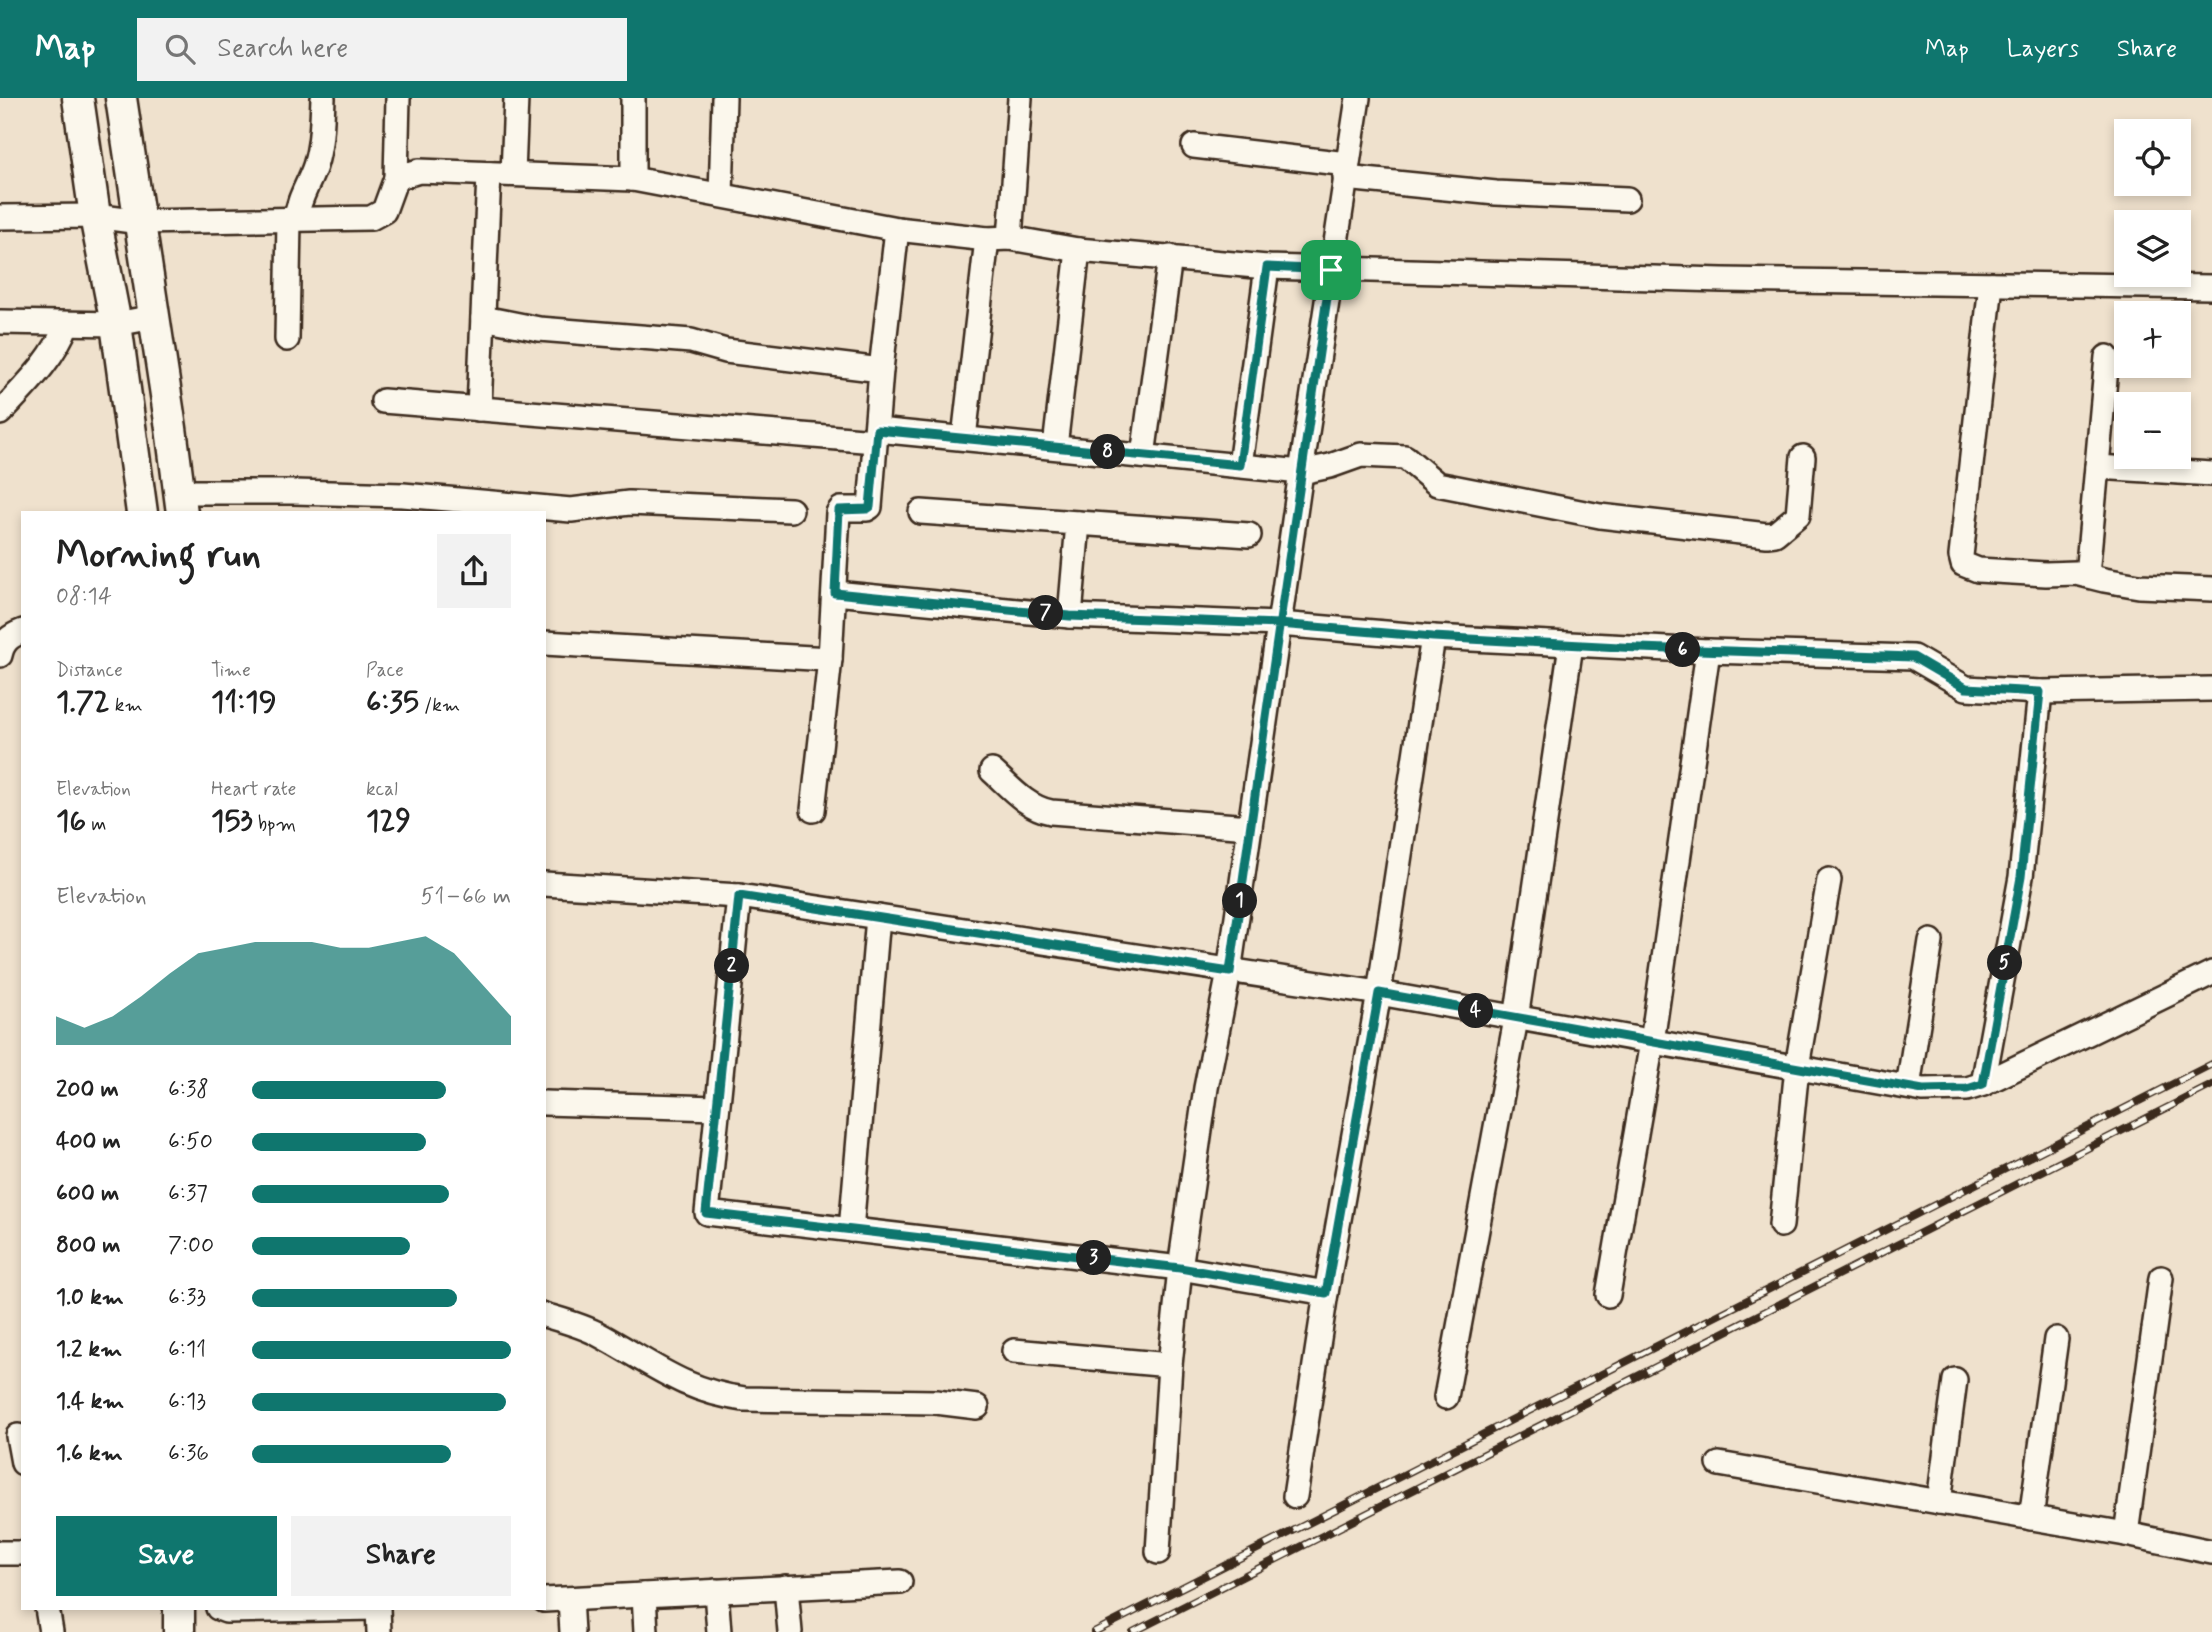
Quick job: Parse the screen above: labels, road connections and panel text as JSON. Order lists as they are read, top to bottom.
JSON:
{
  "page": {
    "header": "Map",
    "search": "Search here",
    "nav": ["Map", "Layers", "Share"],
    "map_buttons": ["+", "−"],
    "pins": [
      "8",
      "7",
      "6",
      "1",
      "5",
      "2",
      "4",
      "3"
    ],
    "heading": ["Morning run", "08:14"],
    "stats": [
      ["Distance", "1.72 km"],
      ["Time", "11:19"],
      ["Pace", "6:35 /km"],
      ["Elevation", "16 m"],
      ["Heart rate", "153 bpm"],
      ["kcal", "129"]
    ],
    "chart": ["Elevation", "51–66 m"],
    "list": [
      {
        "name": "200 m",
        "note": "6:38"
      },
      {
        "name": "400 m",
        "note": "6:50"
      },
      {
        "name": "600 m",
        "note": "6:37"
      },
      {
        "name": "800 m",
        "note": "7:00"
      },
      {
        "name": "1.0 km",
        "note": "6:33"
      },
      {
        "name": "1.2 km",
        "note": "6:11"
      },
      {
        "name": "1.4 km",
        "note": "6:13"
      },
      {
        "name": "1.6 km",
        "note": "6:36"
      }
    ],
    "buttons": ["Save", "Share"]
  }
}
